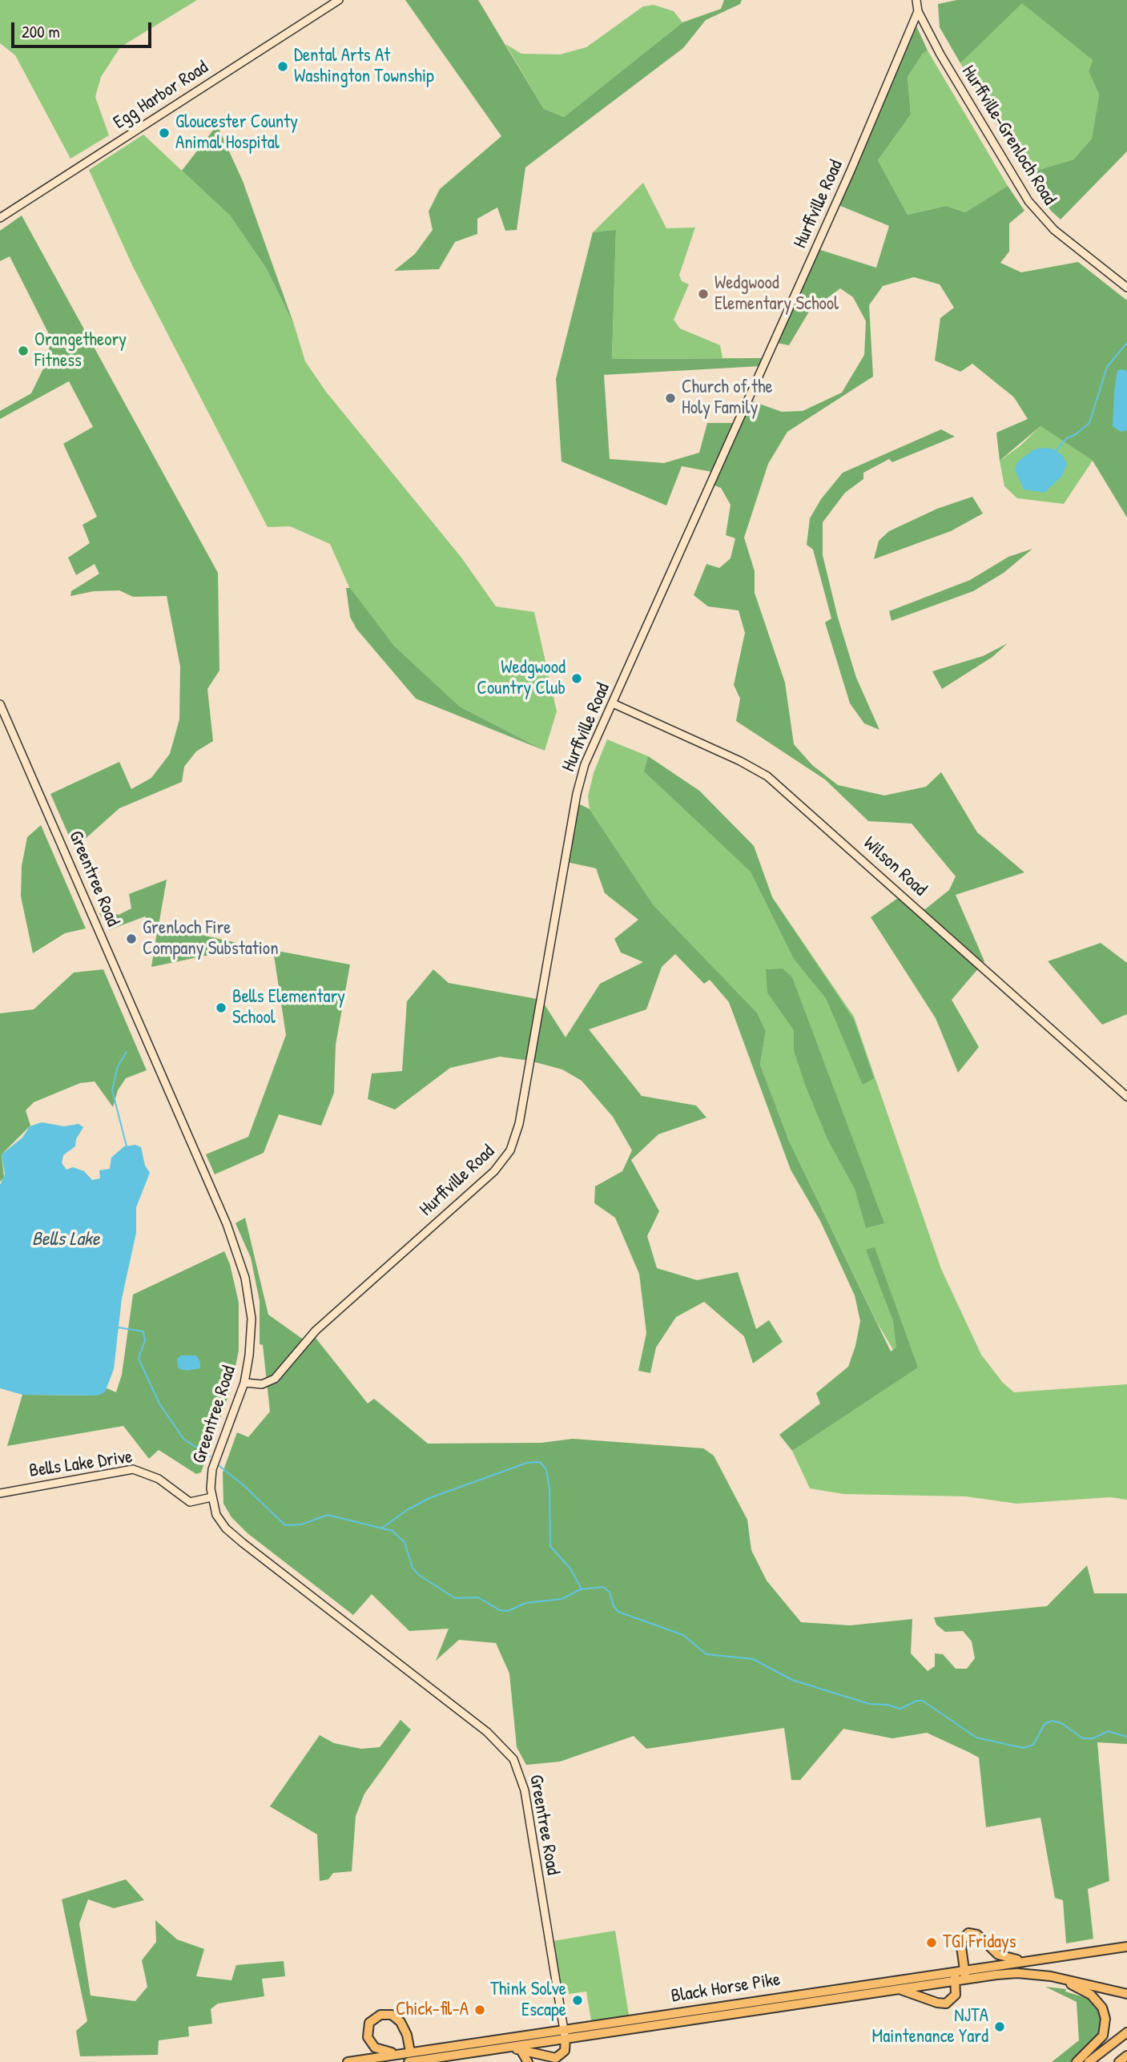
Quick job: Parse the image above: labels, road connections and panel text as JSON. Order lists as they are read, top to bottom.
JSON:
{
  "streets": {
    "highway": ["Black Horse Pike"],
    "street": [
      "Egg Harbor Road",
      "Hurffville-Grenloch Road",
      "Hurffville Road",
      "Wilson Road",
      "Greentree Road",
      "Bells Lake Drive"
    ]
  },
  "crossings": [
    ["Hurffville-Grenloch Road", "Hurffville Road"],
    ["Hurffville Road", "Wilson Road"],
    ["Hurffville Road", "Greentree Road"],
    ["Greentree Road", "Bells Lake Drive"],
    ["Greentree Road", "Black Horse Pike"]
  ],
  "water": ["Bells Lake"],
  "places": [
    "Dental Arts At Washington Township",
    "Gloucester County Animal Hospital",
    "Wedgwood Elementary School",
    "Orangetheory Fitness",
    "Church of the Holy Family",
    "Wedgwood Country Club",
    "Grenloch Fire Company Substation",
    "Bells Elementary School",
    "TGI Fridays",
    "Think Solve Escape",
    "Chick-fil-A",
    "NJTA Maintenance Yard"
  ],
  "scale_bar": "200 m"
}
